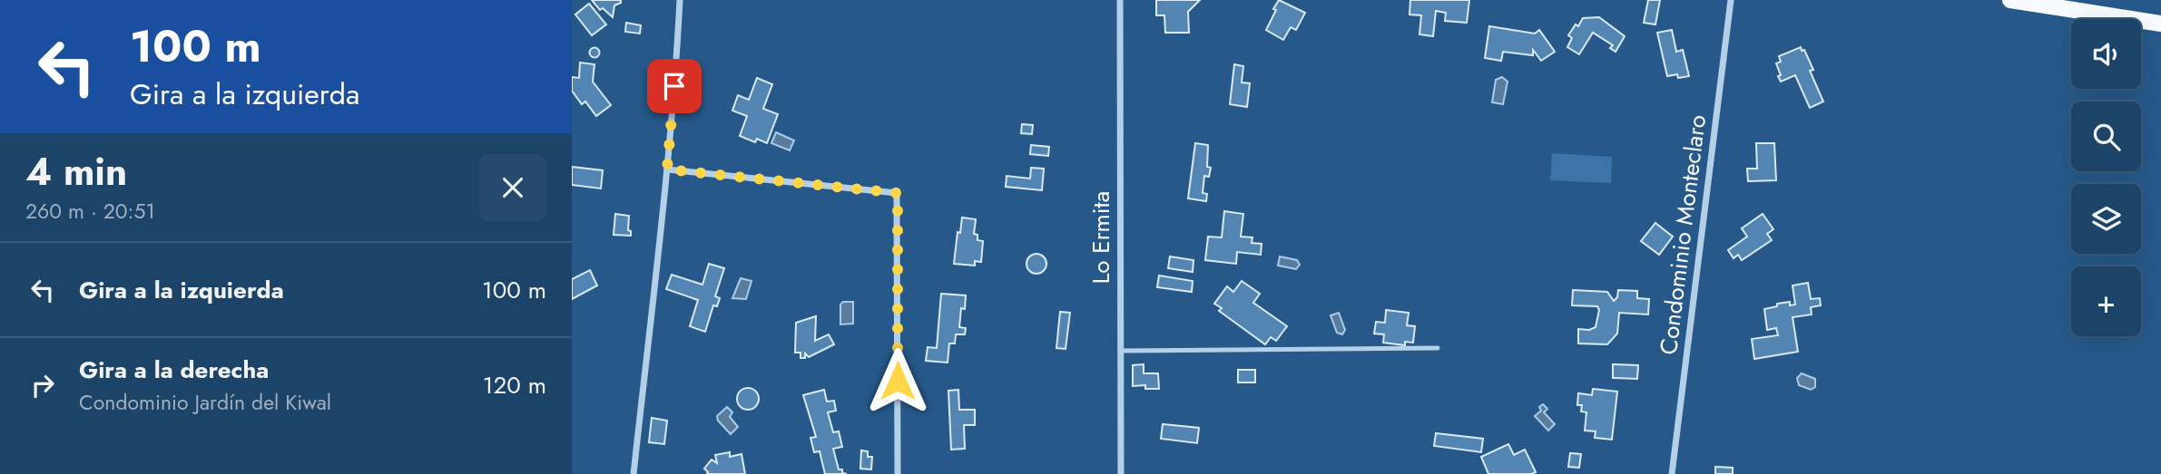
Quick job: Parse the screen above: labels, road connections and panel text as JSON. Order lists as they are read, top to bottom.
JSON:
{
  "streets": {
    "street": ["Condominio Monteclaro", "Lo Ermita"]
  },
  "page": {
    "turn": ["100 m", "Gira a la izquierda"],
    "map_buttons": "+",
    "heading": ["4 min", "260 m · 20:51"],
    "list": [
      {
        "name": "Gira a la izquierda",
        "value": "100 m"
      },
      {
        "name": "Gira a la derecha",
        "note": "Condominio Jardín del Kiwal",
        "value": "120 m"
      }
    ]
  }
}
